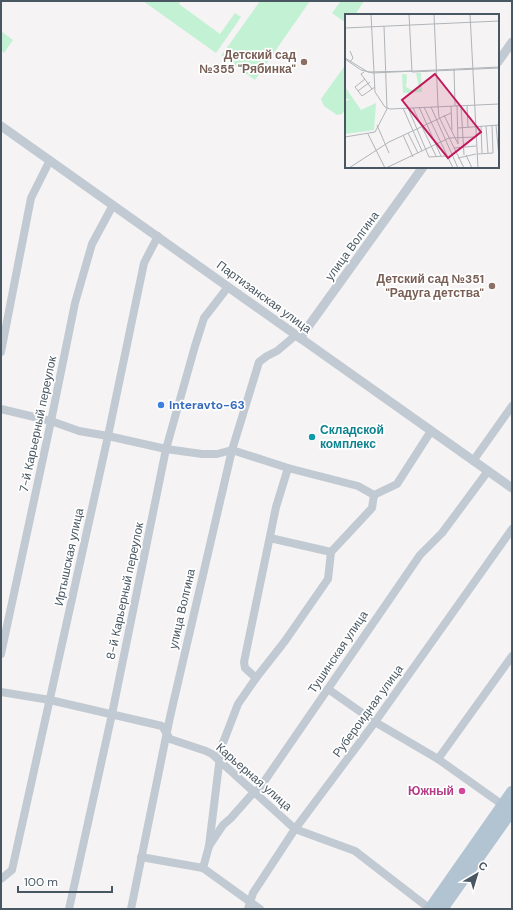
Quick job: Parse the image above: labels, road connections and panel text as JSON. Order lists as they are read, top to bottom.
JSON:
{
  "streets": {
    "street": [
      "улица Волгина",
      "Партизанская улица",
      "7-й Карьерный переулок",
      "Иртышская улица",
      "8-й Карьерный переулок",
      "Тушинская улица",
      "Рубероидная улица",
      "Карьерная улица"
    ]
  },
  "crossings": [
    ["улица Волгина", "Партизанская улица"],
    ["улица Волгина", "Карьерная улица"],
    ["Партизанская улица", "7-й Карьерный переулок"],
    ["Партизанская улица", "Иртышская улица"],
    ["Партизанская улица", "8-й Карьерный переулок"],
    ["Партизанская улица", "Тушинская улица"],
    ["Иртышская улица", "Карьерная улица"],
    ["8-й Карьерный переулок", "Карьерная улица"],
    ["Тушинская улица", "Карьерная улица"],
    ["Рубероидная улица", "Карьерная улица"]
  ],
  "places": [
    "Детский сад №355 \"Рябинка\"",
    "Детский сад №351 \"Радуга детства\"",
    "Interavto-63",
    "Складской комплекс",
    "Южный"
  ],
  "scale_bar": "100 m",
  "north": "top right"
}
